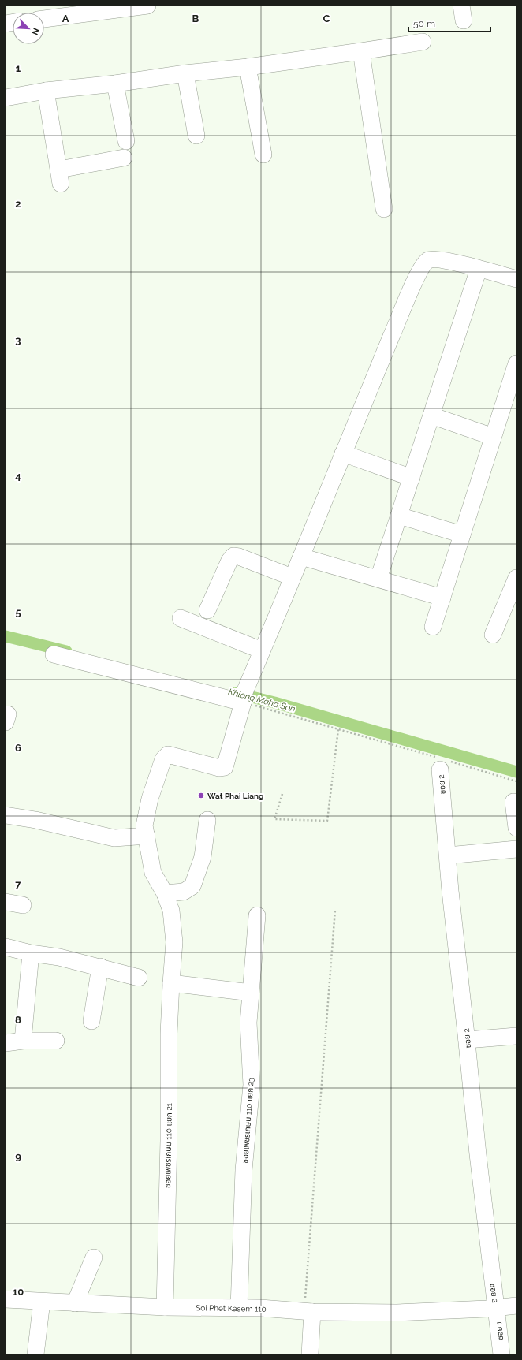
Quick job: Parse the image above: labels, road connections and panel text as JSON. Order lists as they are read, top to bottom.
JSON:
{
  "streets": {
    "street": [
      "ซอย 2",
      "ซอยเพชรเกษม 110 แยก 23",
      "ซอยเพชรเกษม 110 แยก 21",
      "Soi Phet Kasem 110",
      "ซอย 1"
    ]
  },
  "crossings": [
    ["ซอย 2", "Soi Phet Kasem 110"],
    ["ซอย 2", "ซอย 1"],
    ["ซอยเพชรเกษม 110 แยก 23", "Soi Phet Kasem 110"],
    ["ซอยเพชรเกษม 110 แยก 21", "Soi Phet Kasem 110"],
    ["Soi Phet Kasem 110", "ซอย 1"]
  ],
  "water": ["Khlong Maha Son"],
  "places": ["Wat Phai Liang"],
  "scale_bar": "50 m",
  "north": "bottom right",
  "grid": {
    "columns": ["A", "B", "C"],
    "rows": [
      "1",
      "2",
      "3",
      "4",
      "5",
      "6",
      "7",
      "8",
      "9",
      "10"
    ]
  }
}
